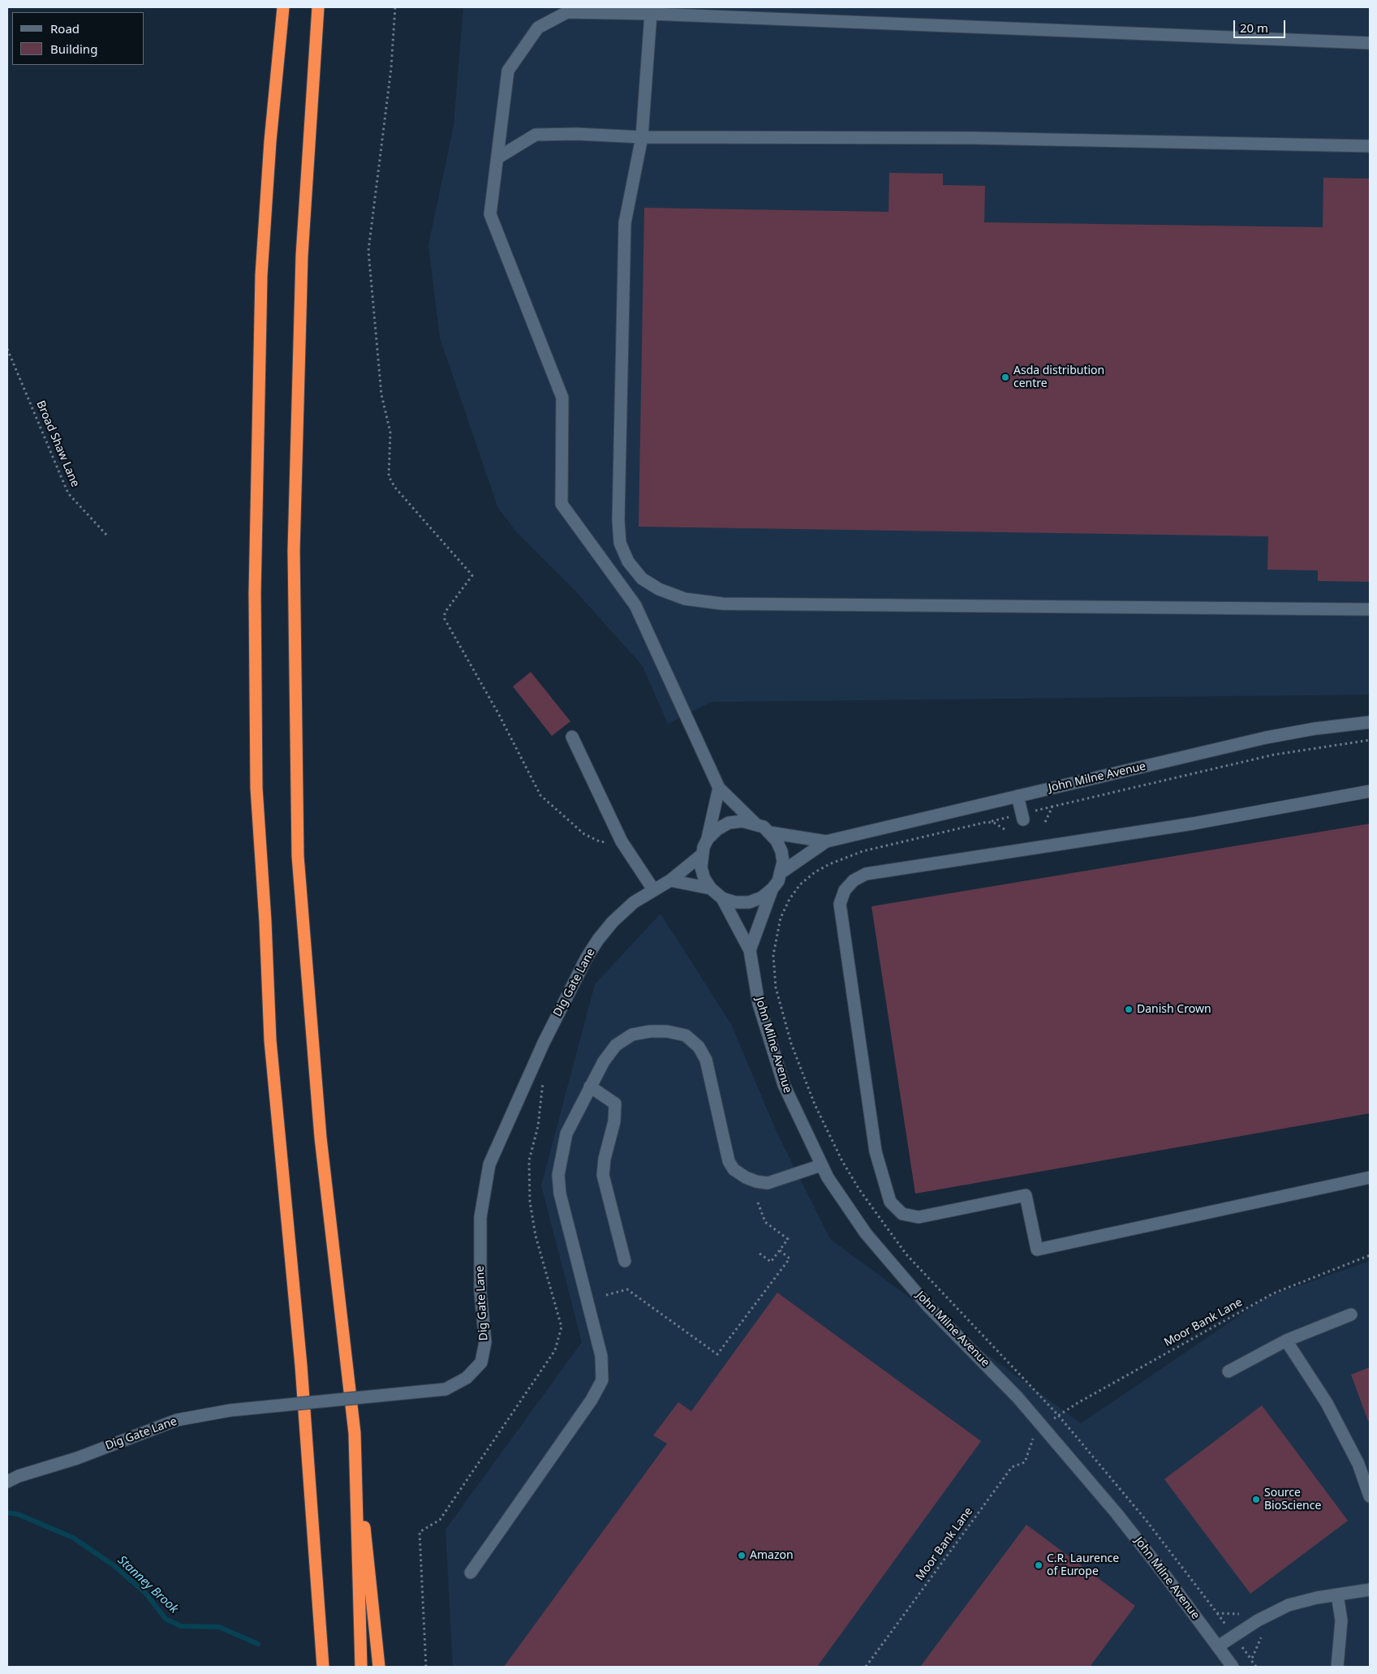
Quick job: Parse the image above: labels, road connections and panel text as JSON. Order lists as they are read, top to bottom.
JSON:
{
  "streets": {
    "street": ["John Milne Avenue", "Dig Gate Lane"],
    "path": ["Broad Shaw Lane", "Moor Bank Lane"]
  },
  "crossings": [
    ["John Milne Avenue", "Dig Gate Lane"]
  ],
  "water": ["Stanney Brook"],
  "places": [
    "Asda distribution centre",
    "Danish Crown",
    "Source BioScience",
    "Amazon",
    "C.R. Laurence of Europe"
  ],
  "legend": ["Road", "Building"],
  "scale_bar": "20 m"
}
